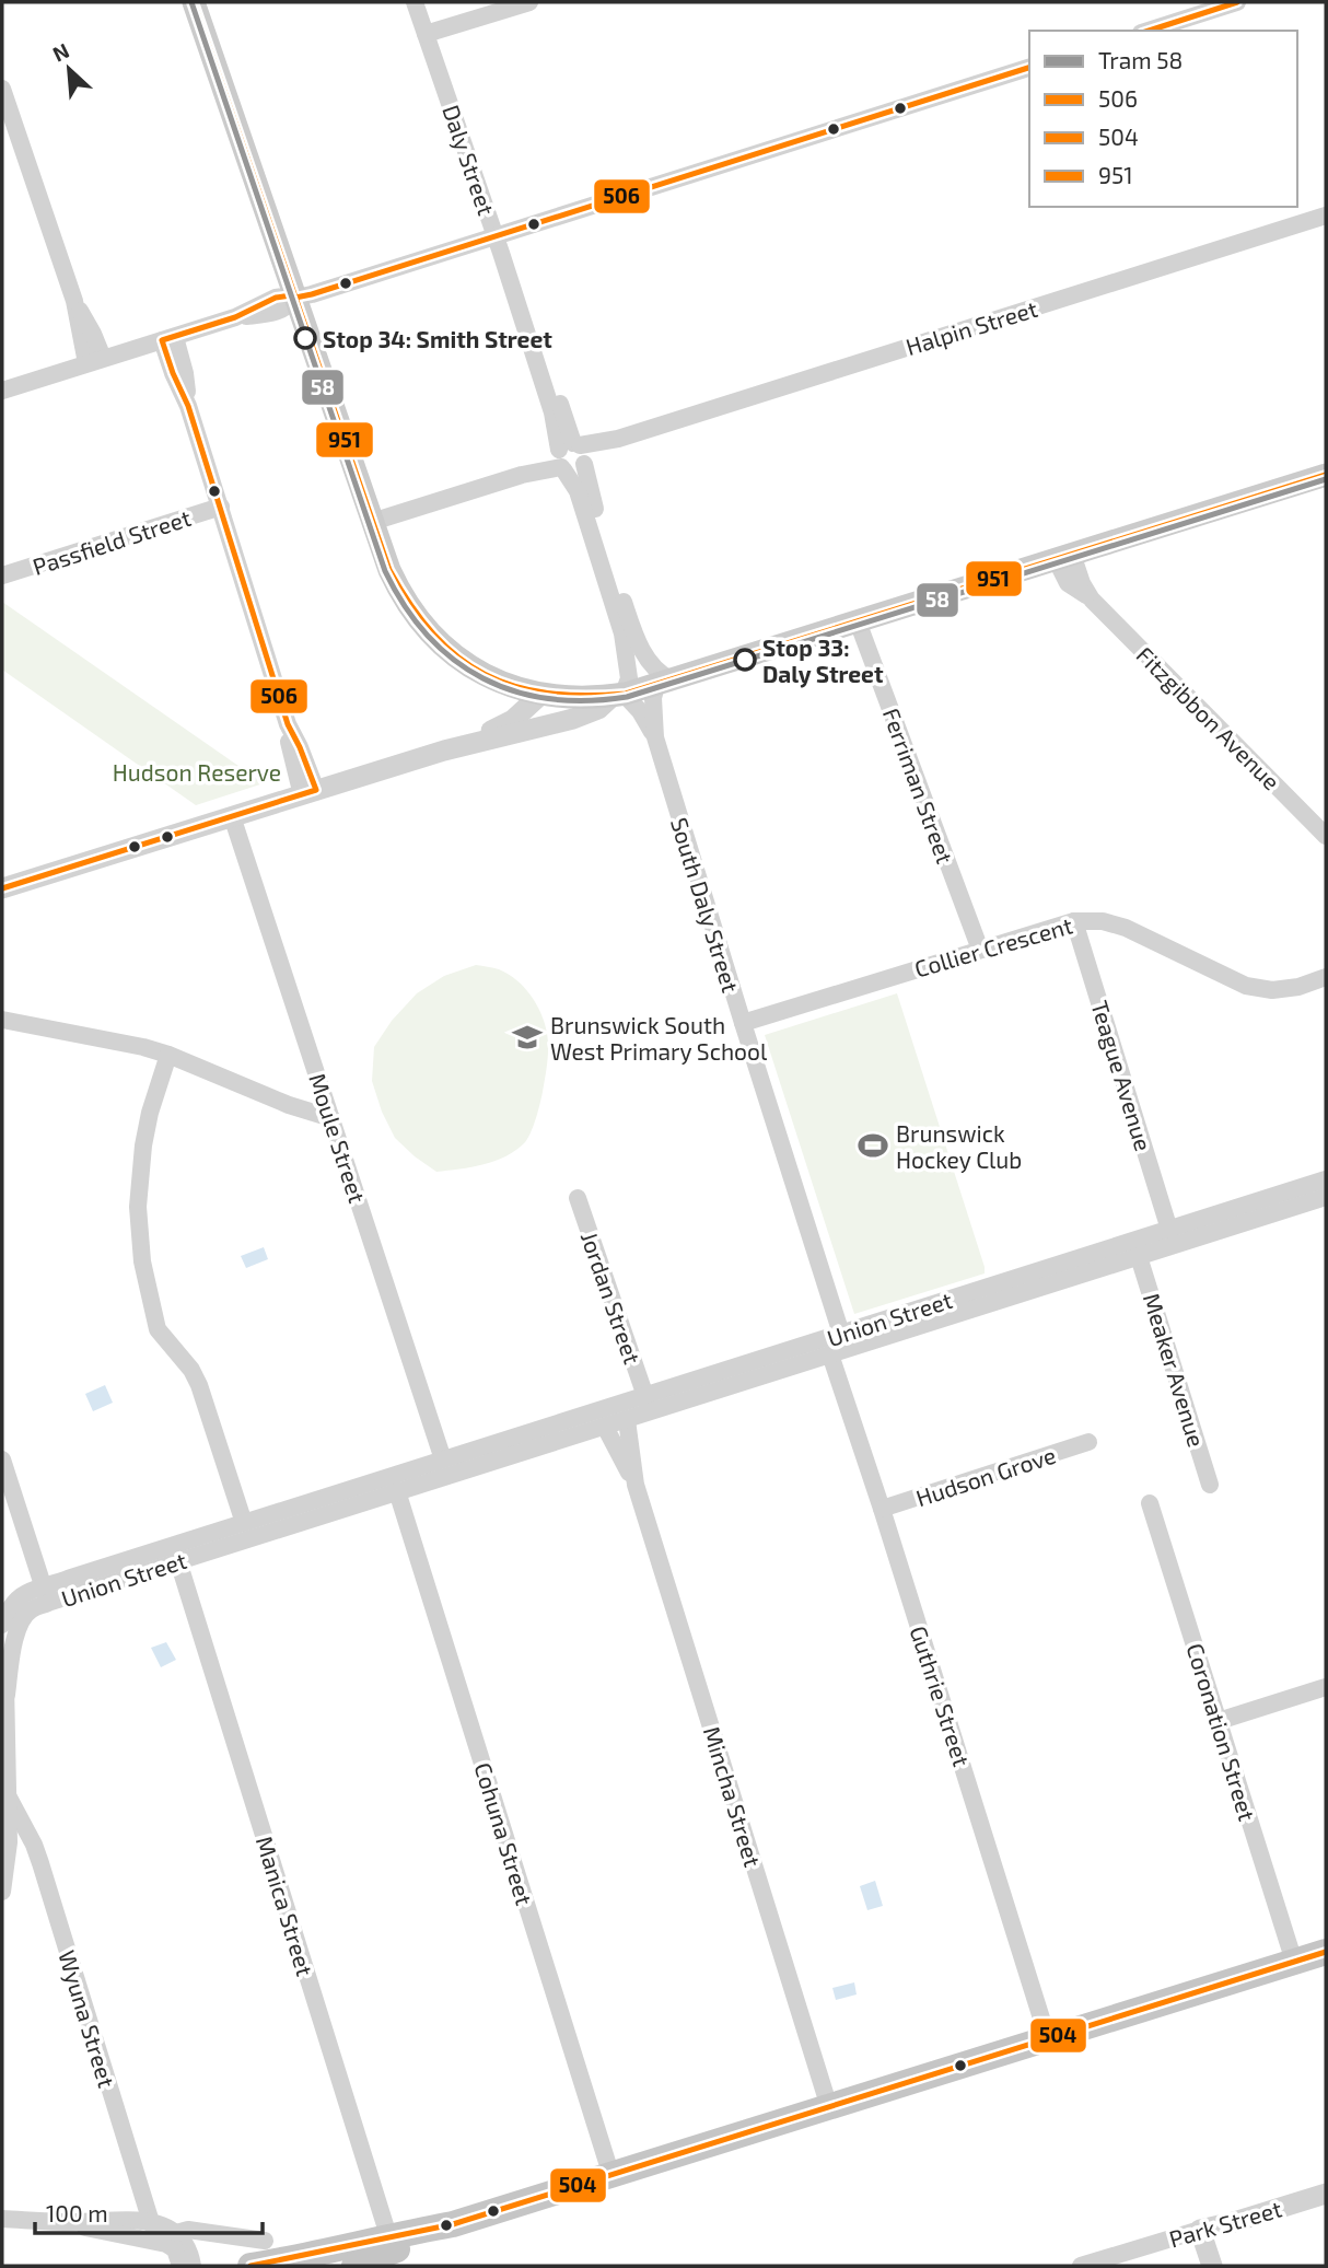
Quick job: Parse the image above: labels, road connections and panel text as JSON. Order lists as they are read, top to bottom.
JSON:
{
  "streets": {
    "street": [
      "Daly Street",
      "Halpin Street",
      "Passfield Street",
      "Fitzgibbon Avenue",
      "Ferriman Street",
      "South Daly Street",
      "Collier Crescent",
      "Teague Avenue",
      "Moule Street",
      "Jordan Street",
      "Union Street",
      "Meaker Avenue",
      "Hudson Grove",
      "Guthrie Street",
      "Coronation Street",
      "Mincha Street",
      "Cohuna Street",
      "Manica Street",
      "Wyuna Street",
      "Park Street"
    ]
  },
  "crossings": [
    ["Daly Street", "Halpin Street"],
    ["Daly Street", "South Daly Street"],
    ["Ferriman Street", "Collier Crescent"],
    ["South Daly Street", "Collier Crescent"],
    ["South Daly Street", "Union Street"],
    ["Collier Crescent", "Teague Avenue"],
    ["Teague Avenue", "Union Street"],
    ["Moule Street", "Union Street"],
    ["Jordan Street", "Union Street"],
    ["Union Street", "Meaker Avenue"],
    ["Union Street", "Guthrie Street"],
    ["Union Street", "Mincha Street"],
    ["Union Street", "Cohuna Street"],
    ["Union Street", "Manica Street"],
    ["Union Street", "Wyuna Street"],
    ["Hudson Grove", "Guthrie Street"]
  ],
  "parks": ["Hudson Reserve"],
  "places": {
    "other": ["Stop 34: Smith Street", "Stop 33: Daly Street"],
    "school or university": ["Brunswick South West Primary School"],
    "sports": ["Brunswick Hockey Club"]
  },
  "lines": [
    "tram line 58",
    "transit line 506",
    "transit line 951",
    "transit line 504"
  ],
  "legend": [
    "Tram 58",
    "506",
    "504",
    "951"
  ],
  "scale_bar": "100 m",
  "north": "top left"
}
